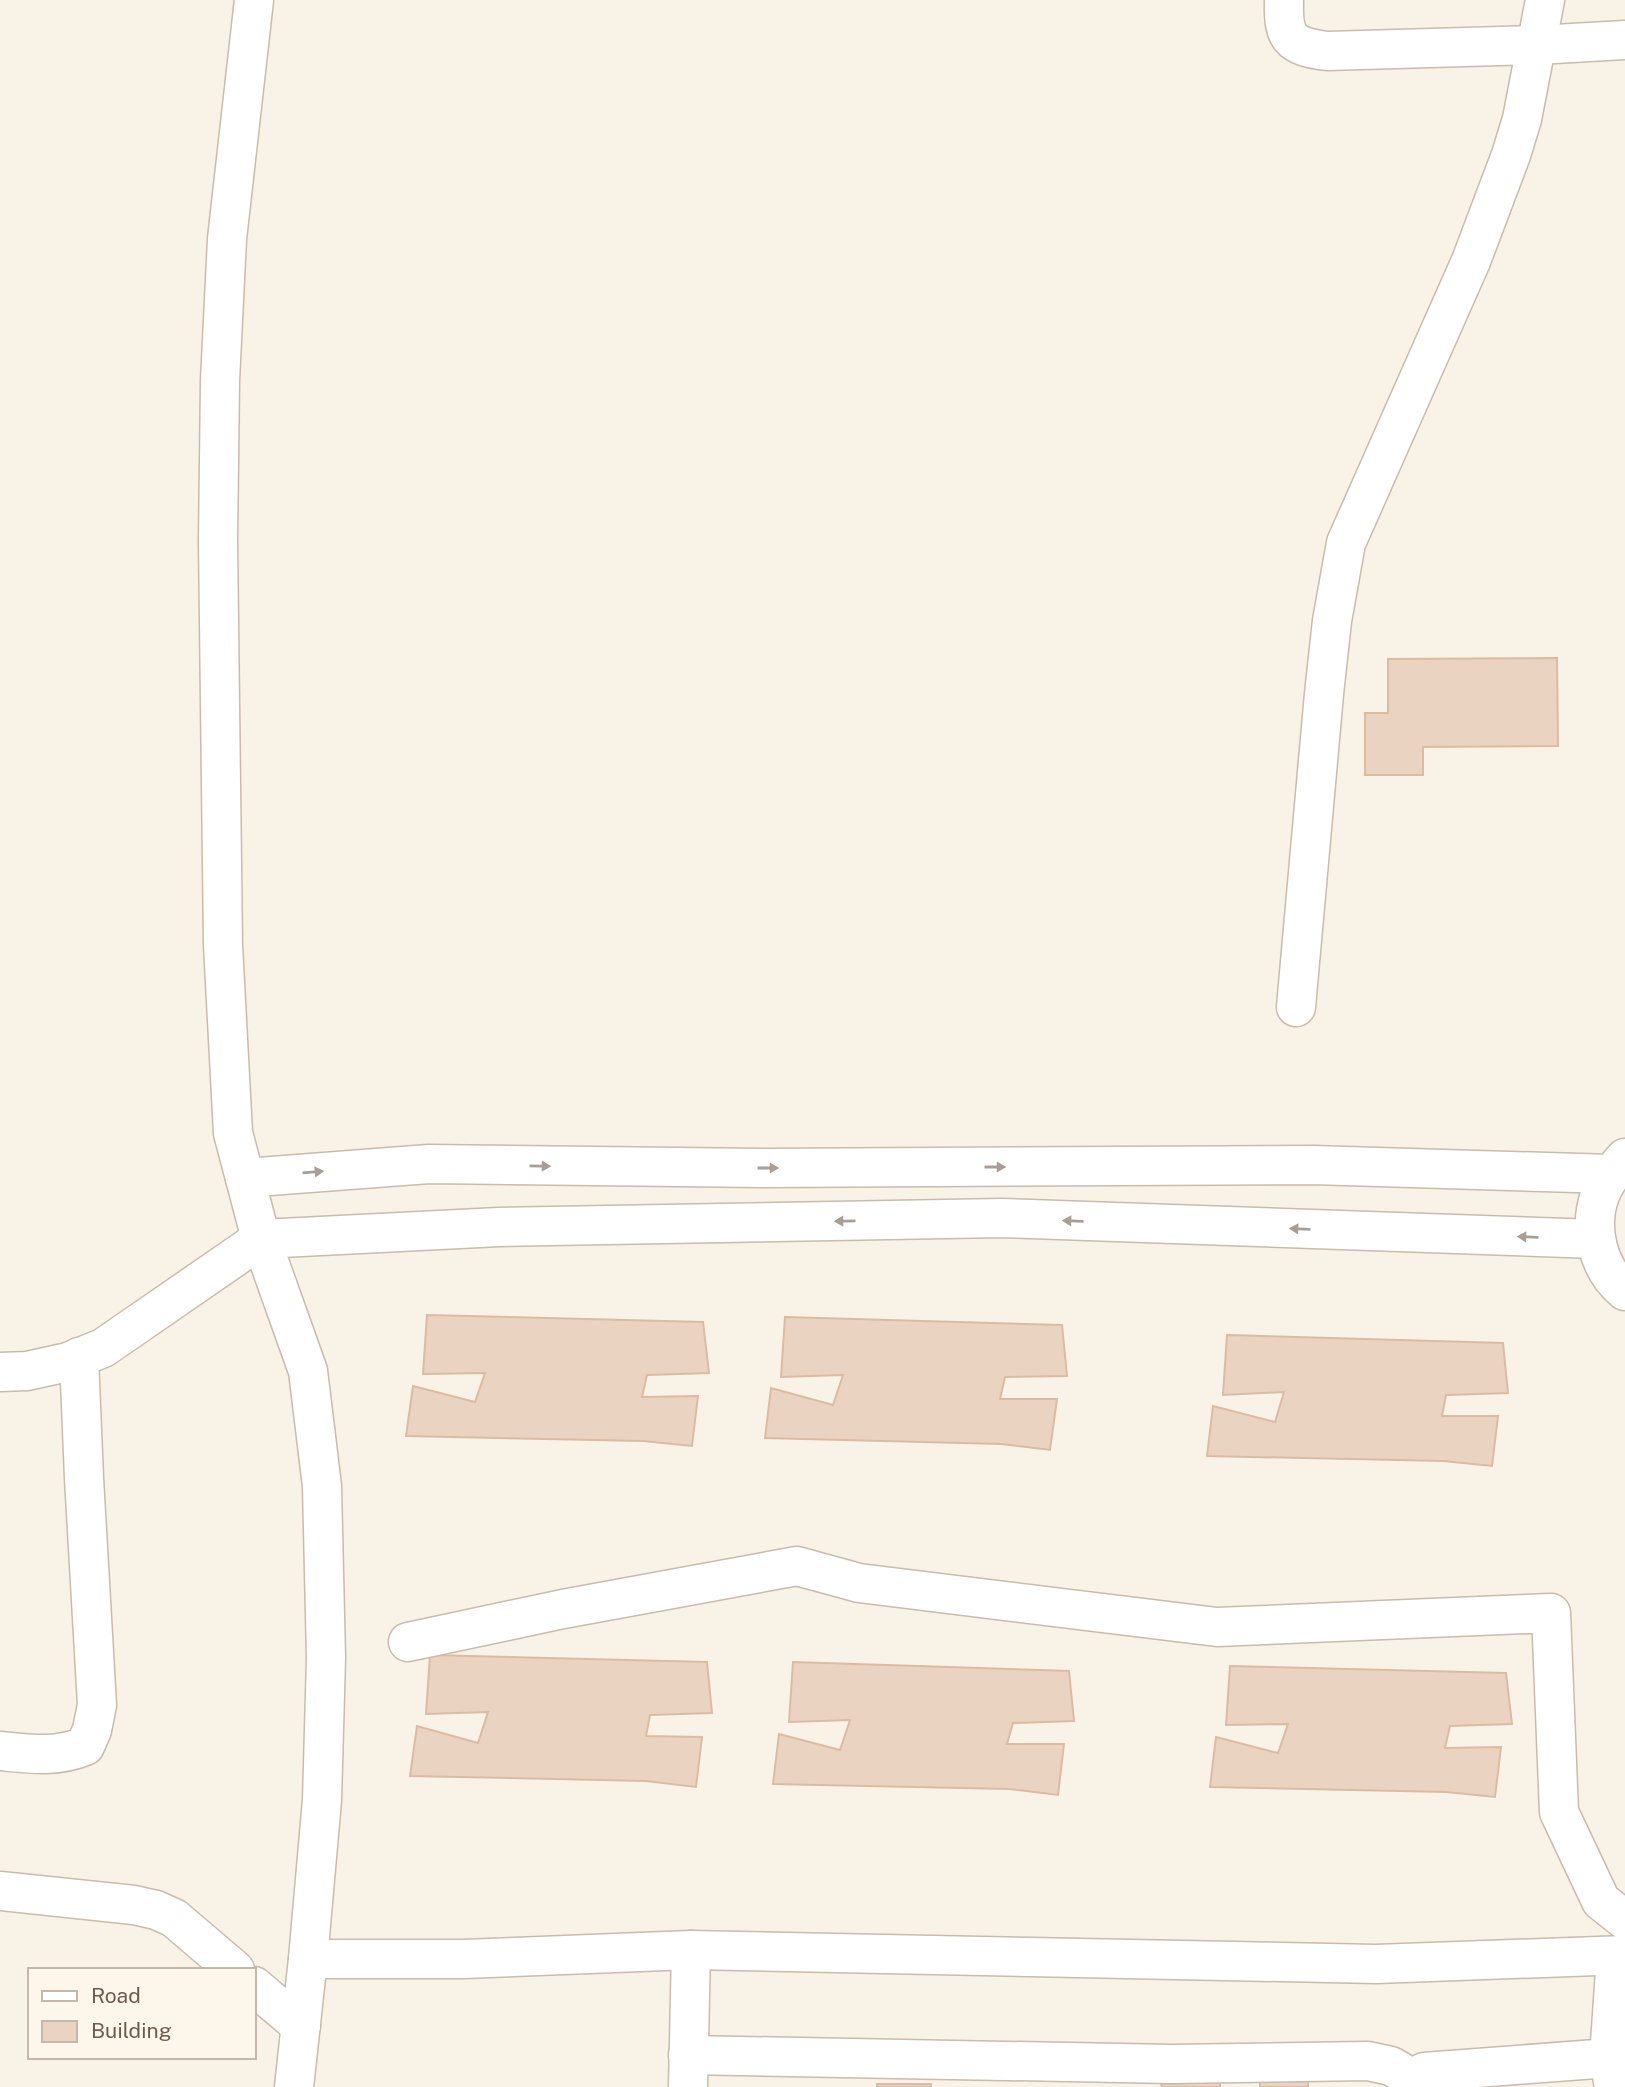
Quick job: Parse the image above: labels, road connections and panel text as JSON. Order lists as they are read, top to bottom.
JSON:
{
  "legend": ["Road", "Building"]
}
